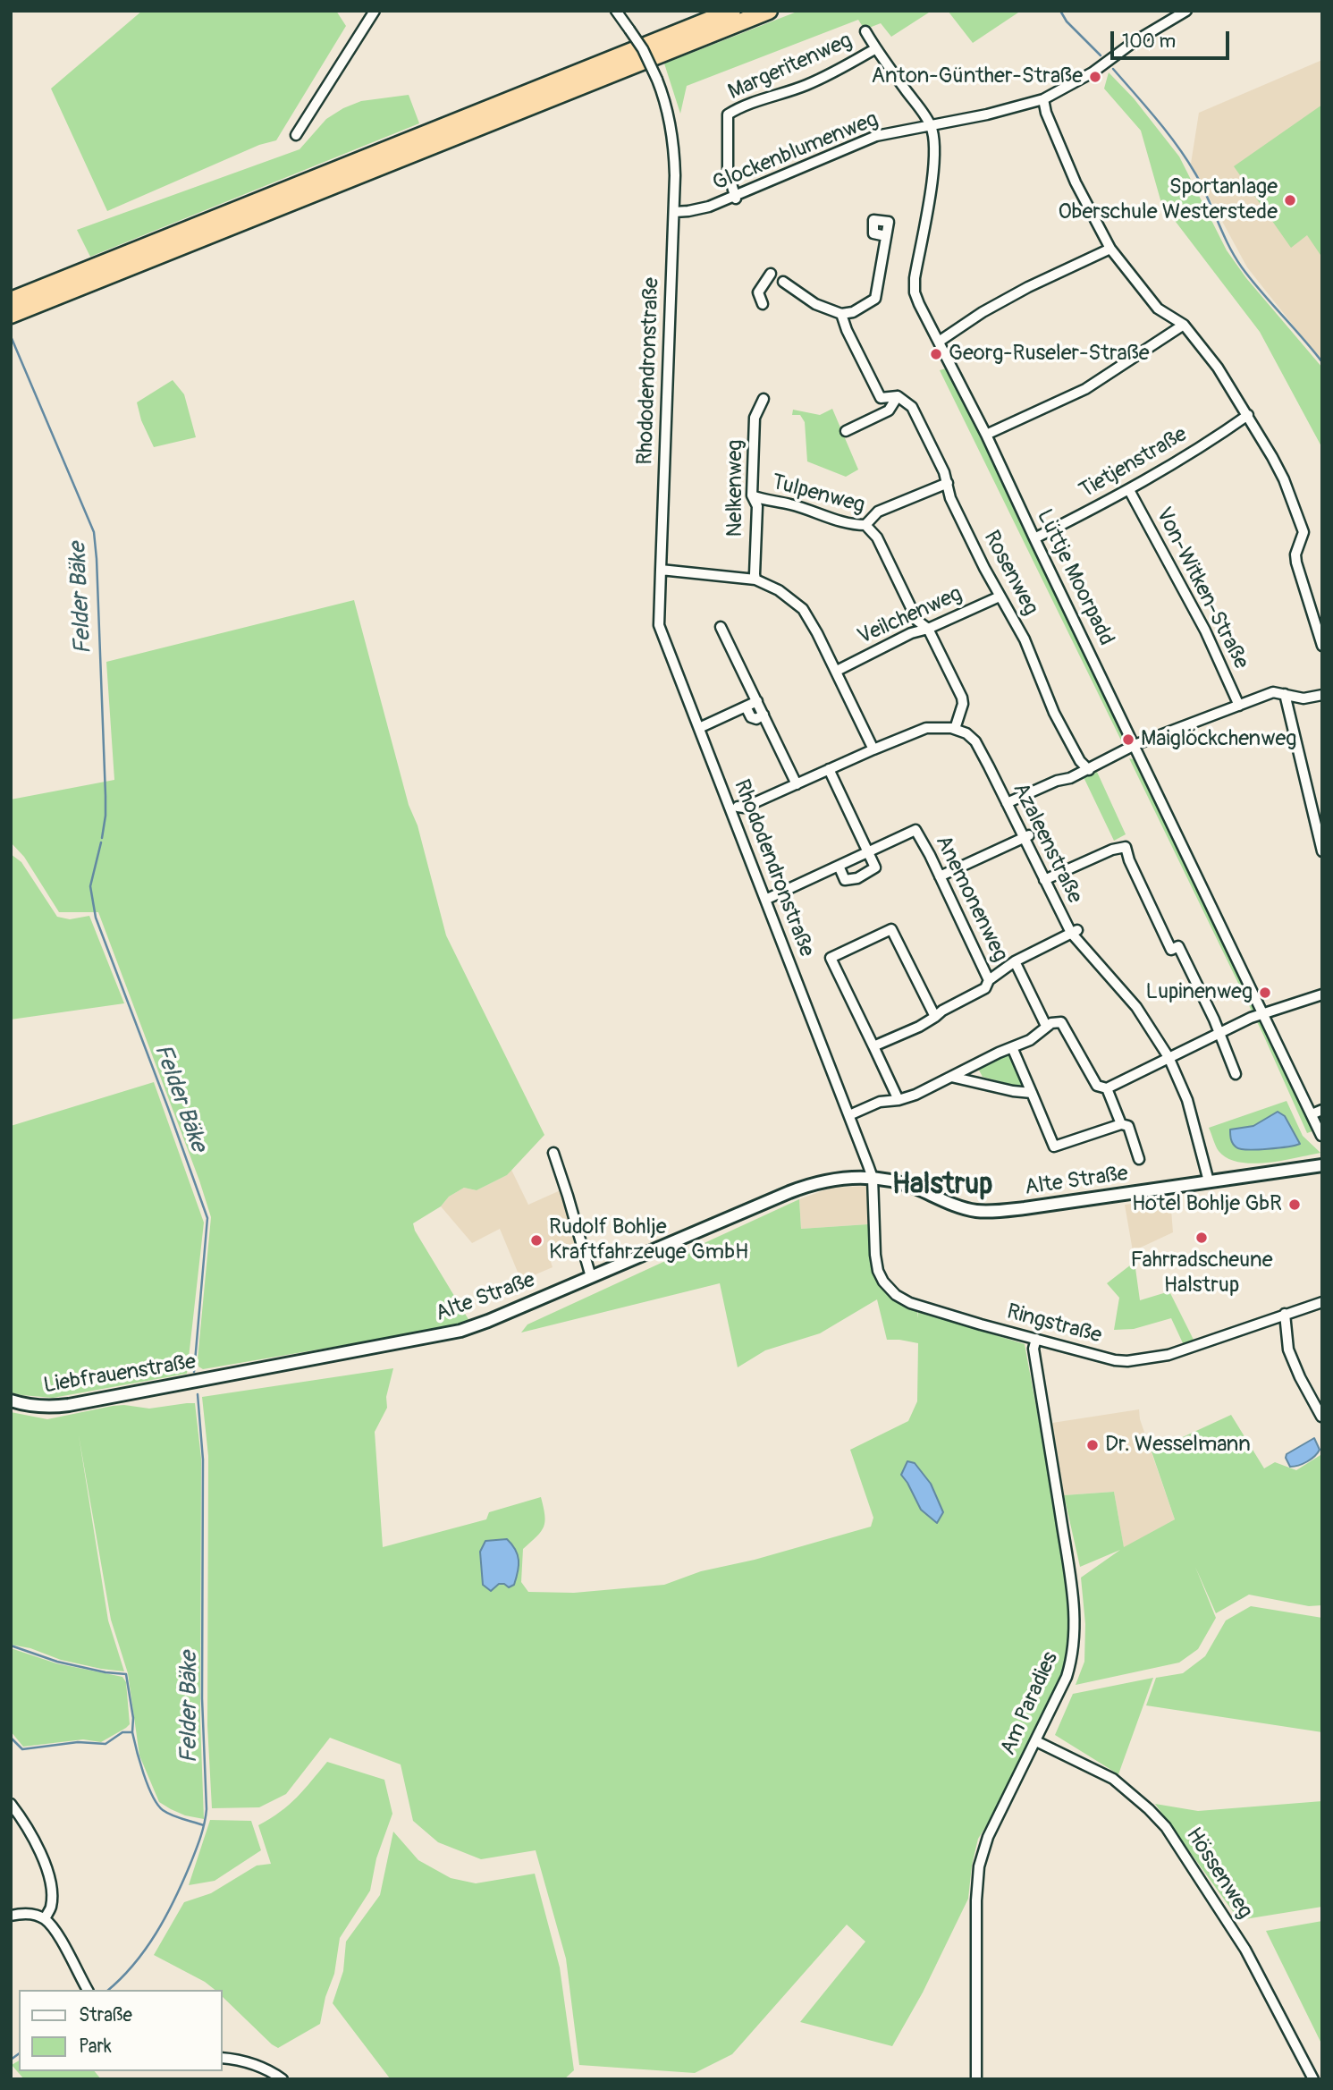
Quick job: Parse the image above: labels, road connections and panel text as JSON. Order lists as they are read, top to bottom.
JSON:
{
  "streets": {
    "street": [
      "Margeritenweg",
      "Glockenblumenweg",
      "Rhododendronstraße",
      "Tietjenstraße",
      "Nelkenweg",
      "Tulpenweg",
      "Rosenweg",
      "Lüttje Moorpadd",
      "Von-Witken-Straße",
      "Veilchenweg",
      "Azaleenstraße",
      "Anemonenweg",
      "Alte Straße",
      "Ringstraße",
      "Liebfrauenstraße",
      "Am Paradies",
      "Hössenweg"
    ]
  },
  "crossings": [
    ["Margeritenweg", "Glockenblumenweg"],
    ["Glockenblumenweg", "Rhododendronstraße"],
    ["Glockenblumenweg", "Lüttje Moorpadd"],
    ["Rhododendronstraße", "Alte Straße"],
    ["Rhododendronstraße", "Ringstraße"],
    ["Tietjenstraße", "Lüttje Moorpadd"],
    ["Tietjenstraße", "Von-Witken-Straße"],
    ["Nelkenweg", "Tulpenweg"],
    ["Tulpenweg", "Veilchenweg"],
    ["Tulpenweg", "Azaleenstraße"],
    ["Rosenweg", "Veilchenweg"],
    ["Azaleenstraße", "Alte Straße"],
    ["Alte Straße", "Ringstraße"],
    ["Alte Straße", "Liebfrauenstraße"],
    ["Ringstraße", "Am Paradies"],
    ["Am Paradies", "Hössenweg"]
  ],
  "districts": ["Halstrup"],
  "water": ["Felder Bäke"],
  "places": [
    "Anton-Günther-Straße",
    "Sportanlage Oberschule Westerstede",
    "Georg-Ruseler-Straße",
    "Maiglöckchenweg",
    "Lupinenweg",
    "Hotel Bohlje GbR",
    "Fahrradscheune Halstrup",
    "Rudolf Bohlje Kraftfahrzeuge GmbH",
    "Dr. Wesselmann"
  ],
  "legend": ["Straße", "Park"],
  "scale_bar": "100 m"
}
